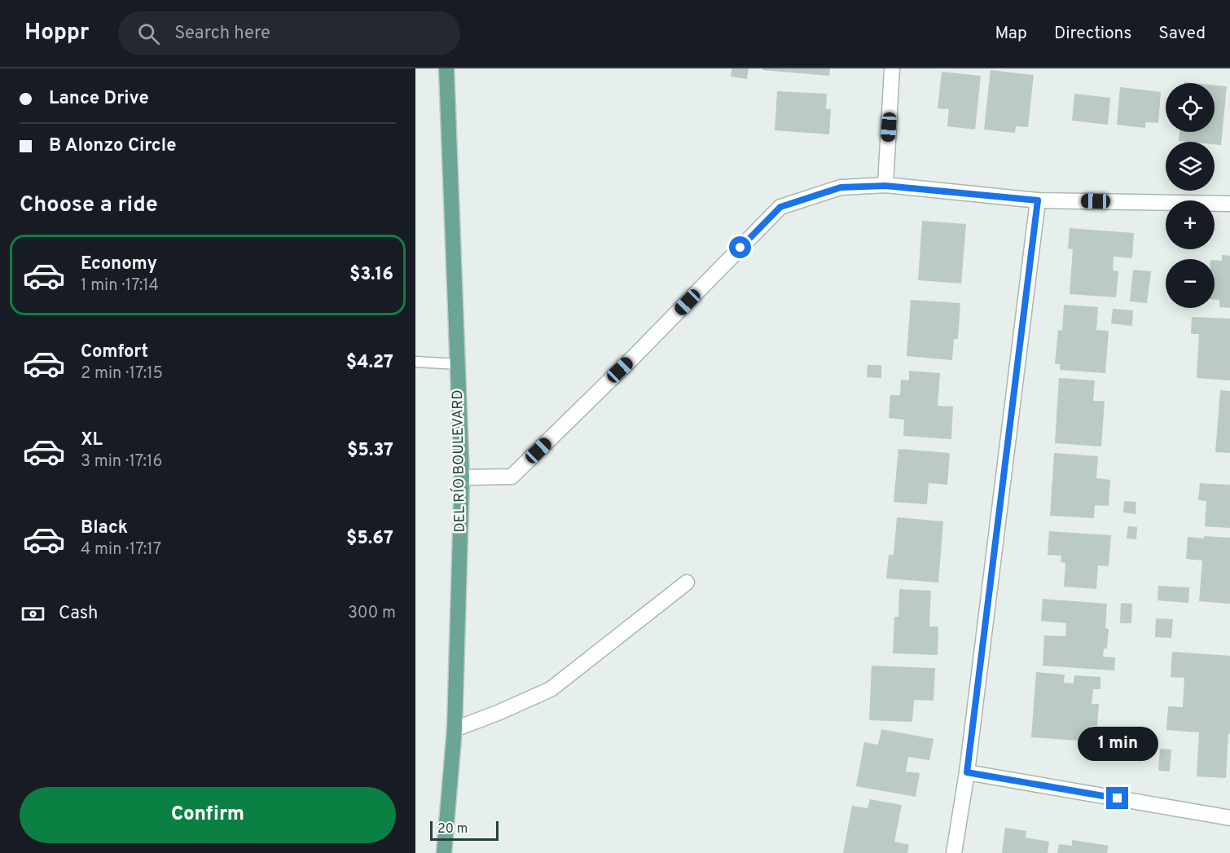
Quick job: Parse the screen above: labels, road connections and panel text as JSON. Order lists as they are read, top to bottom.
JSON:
{
  "streets": {
    "main road": ["DEL RÍO BOULEVARD"]
  },
  "scale_bar": "20 m",
  "page": {
    "header": "Hoppr",
    "search": "Search here",
    "nav": ["Map", "Directions", "Saved"],
    "banner": ["Lance Drive", "B Alonzo Circle"],
    "map_buttons": ["+", "−"],
    "heading": "Choose a ride",
    "list": [
      {
        "name": "Economy",
        "note": "1 min · 17:14",
        "value": "$3.16"
      },
      {
        "name": "Comfort",
        "note": "2 min · 17:15",
        "value": "$4.27"
      },
      {
        "name": "XL",
        "note": "3 min · 17:16",
        "value": "$5.37"
      },
      {
        "name": "Black",
        "note": "4 min · 17:17",
        "value": "$5.67"
      }
    ],
    "pay": ["Cash", "300 m"],
    "bubble": "1 min",
    "buttons": "Confirm",
    "scale": "20 m"
  }
}
